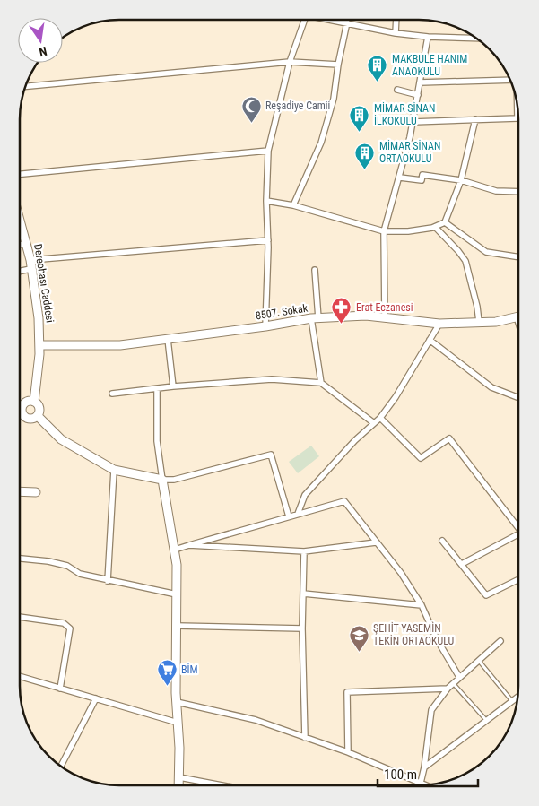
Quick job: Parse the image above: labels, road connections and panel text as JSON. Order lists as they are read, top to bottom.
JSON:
{
  "streets": {
    "street": ["Dereobası Caddesi", "8507. Sokak"]
  },
  "crossings": [
    ["Dereobası Caddesi", "8507. Sokak"]
  ],
  "places": {
    "building": ["MAKBULE HANIM ANAOKULU", "MİMAR SİNAN İLKOKULU", "MİMAR SİNAN ORTAOKULU"],
    "mosque": ["Reşadiye Camii"],
    "pharmacy": ["Erat Eczanesi"],
    "school or university": ["ŞEHİT YASEMİN TEKİN ORTAOKULU"],
    "supermarket": ["BİM"]
  },
  "scale_bar": "100 m",
  "north": "bottom"
}
